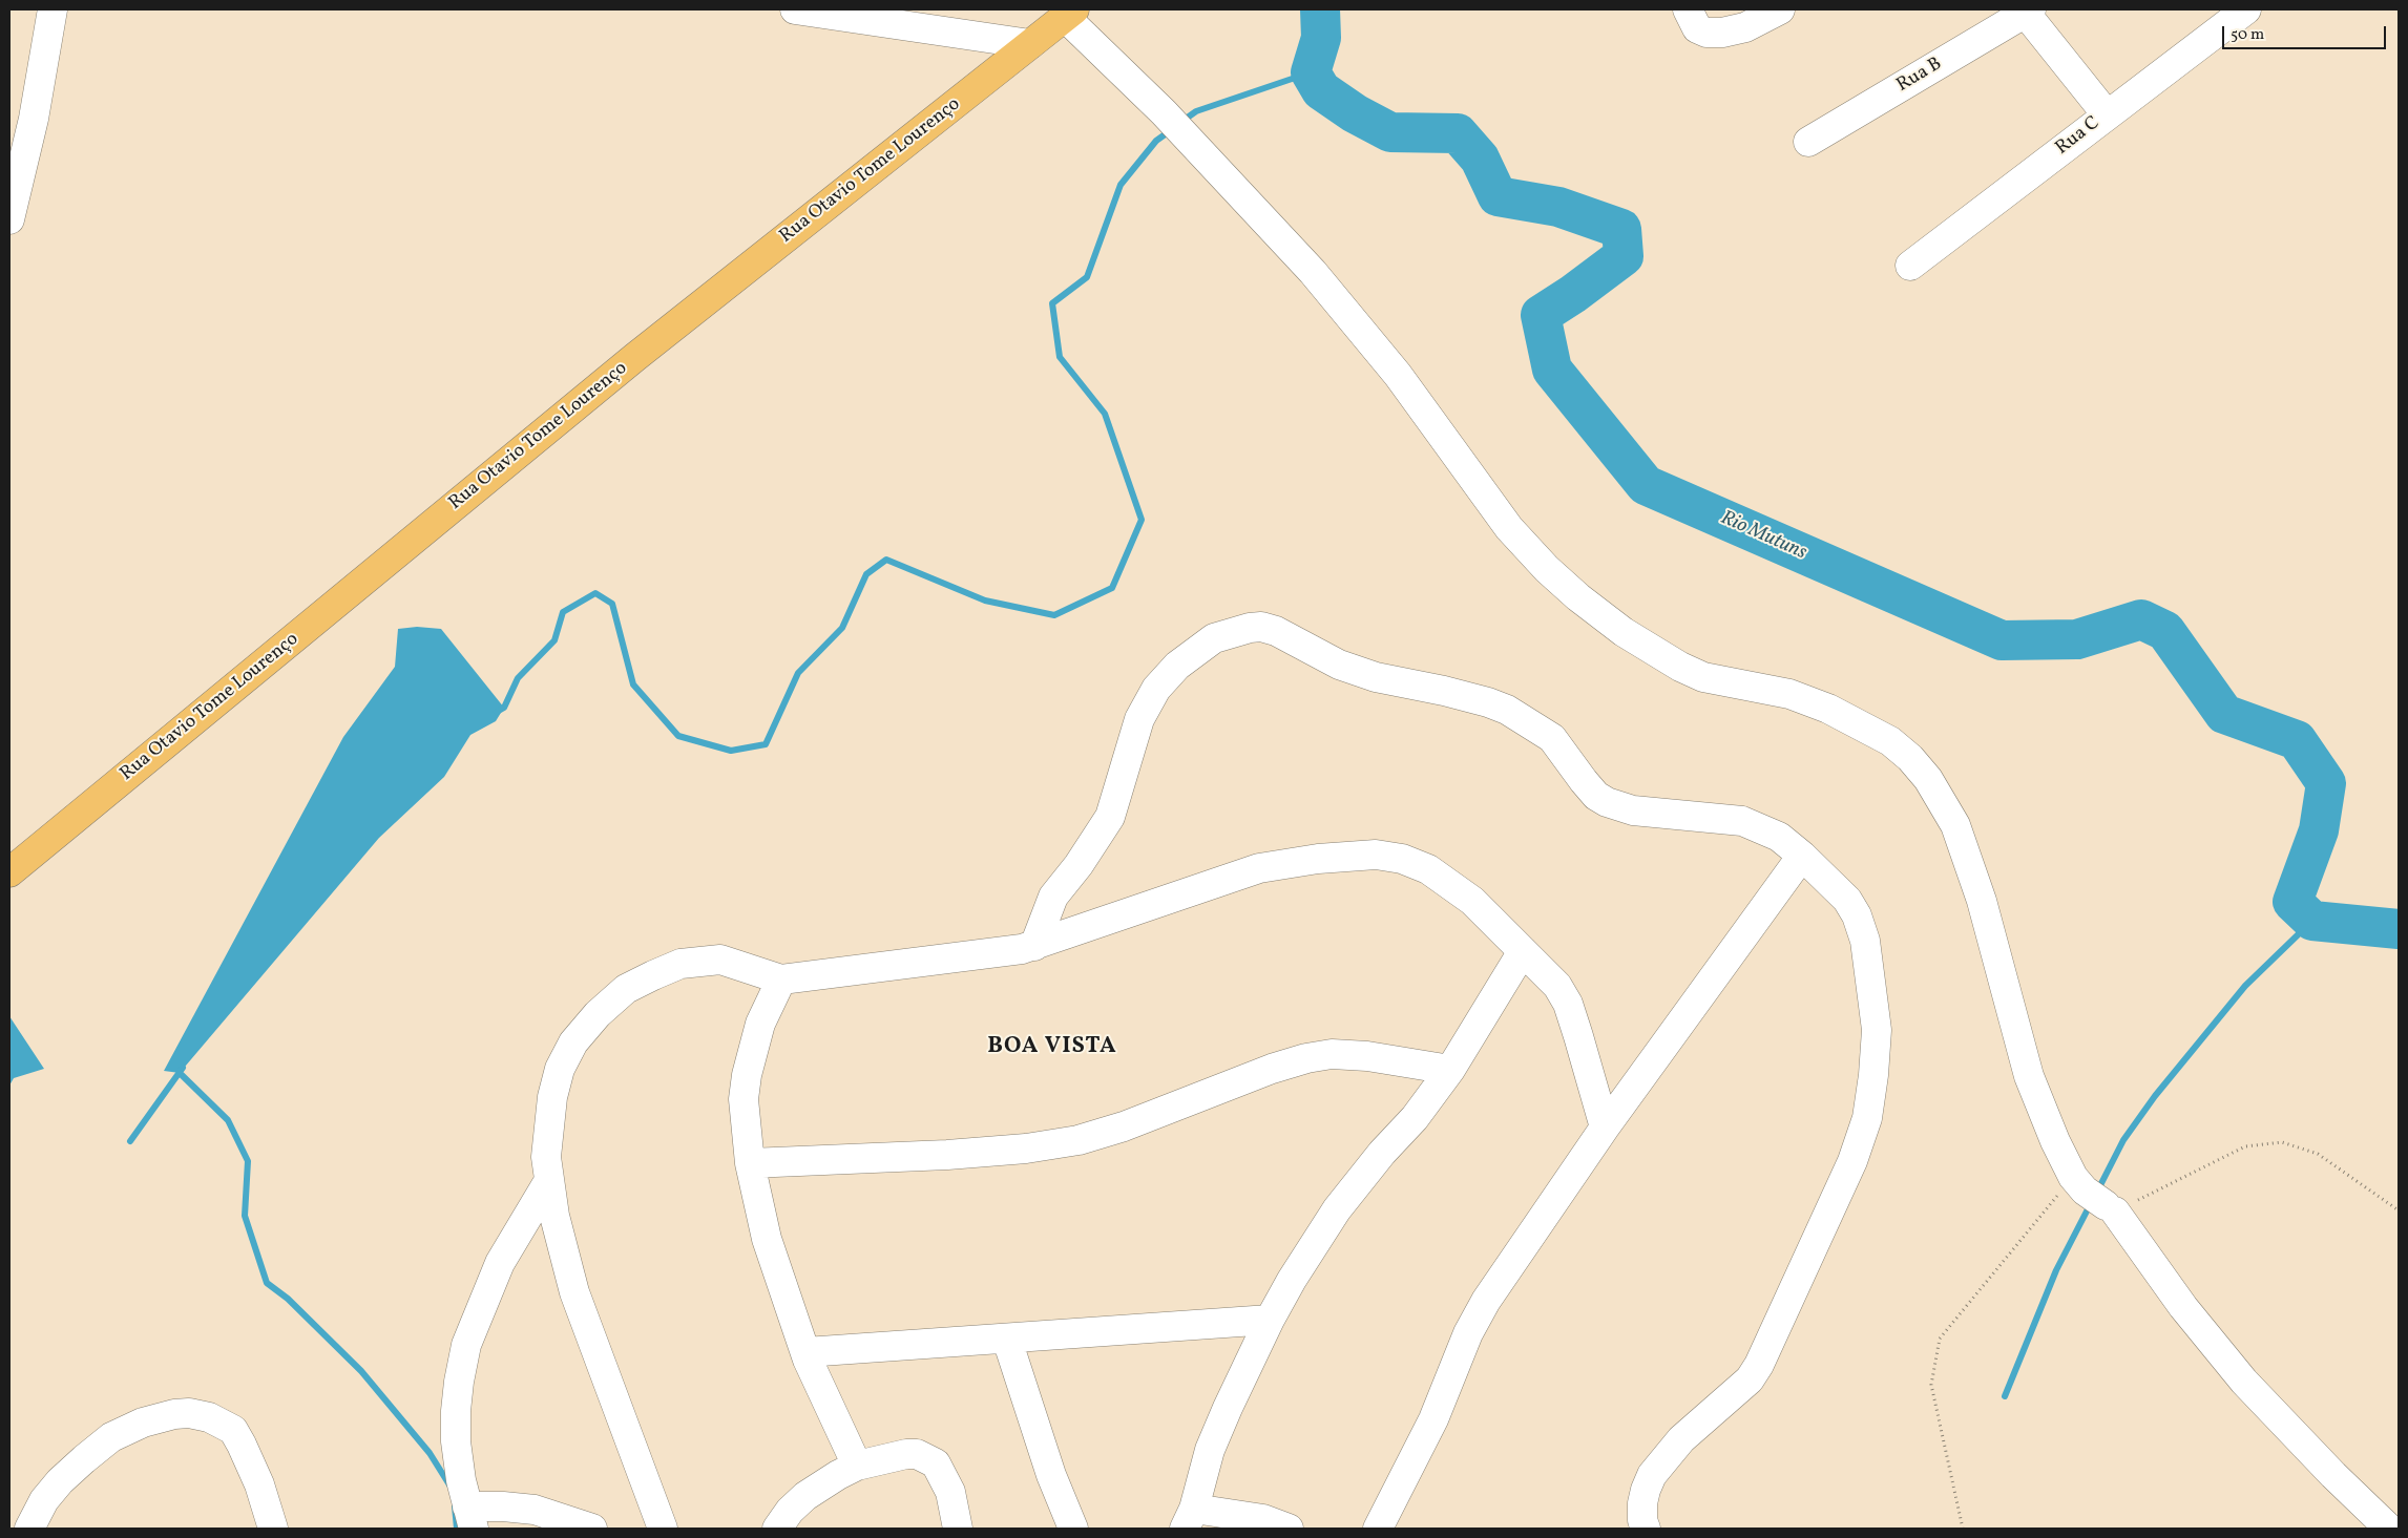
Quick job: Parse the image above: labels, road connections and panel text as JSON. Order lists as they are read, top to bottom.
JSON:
{
  "streets": {
    "main road": ["Rua Otavio Tome Lourenço"],
    "street": ["Rua B", "Rua C"]
  },
  "districts": ["BOA VISTA"],
  "water": ["Rio Mutuns"],
  "scale_bar": "50 m"
}
